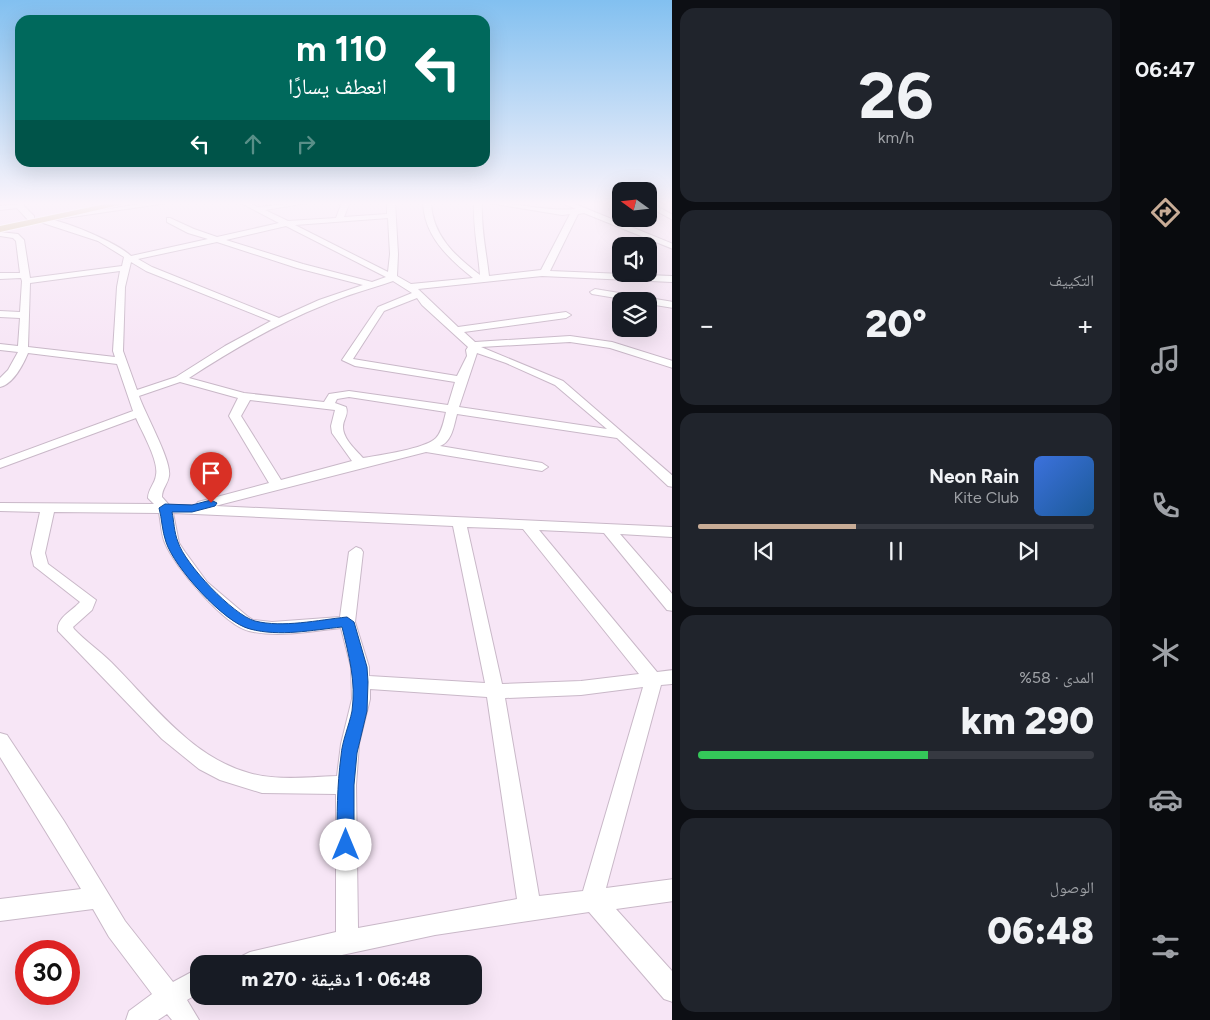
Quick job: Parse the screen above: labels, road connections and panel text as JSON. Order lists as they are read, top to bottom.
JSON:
{
  "north": "left",
  "page": {
    "tabs": "06:47",
    "tile": [
      ["26", "km/h"],
      "التكييف",
      ["المدى · 58%", "290 km"],
      ["الوصول", "06:48"]
    ],
    "turn": ["110 m", "انعطف يسارًا"],
    "heat": ["−", "20°", "+"],
    "song": ["Neon Rain", "Kite Club"],
    "limit": "30",
    "trip": "06:48 · 1 دقيقة · 270 m"
  }
}
